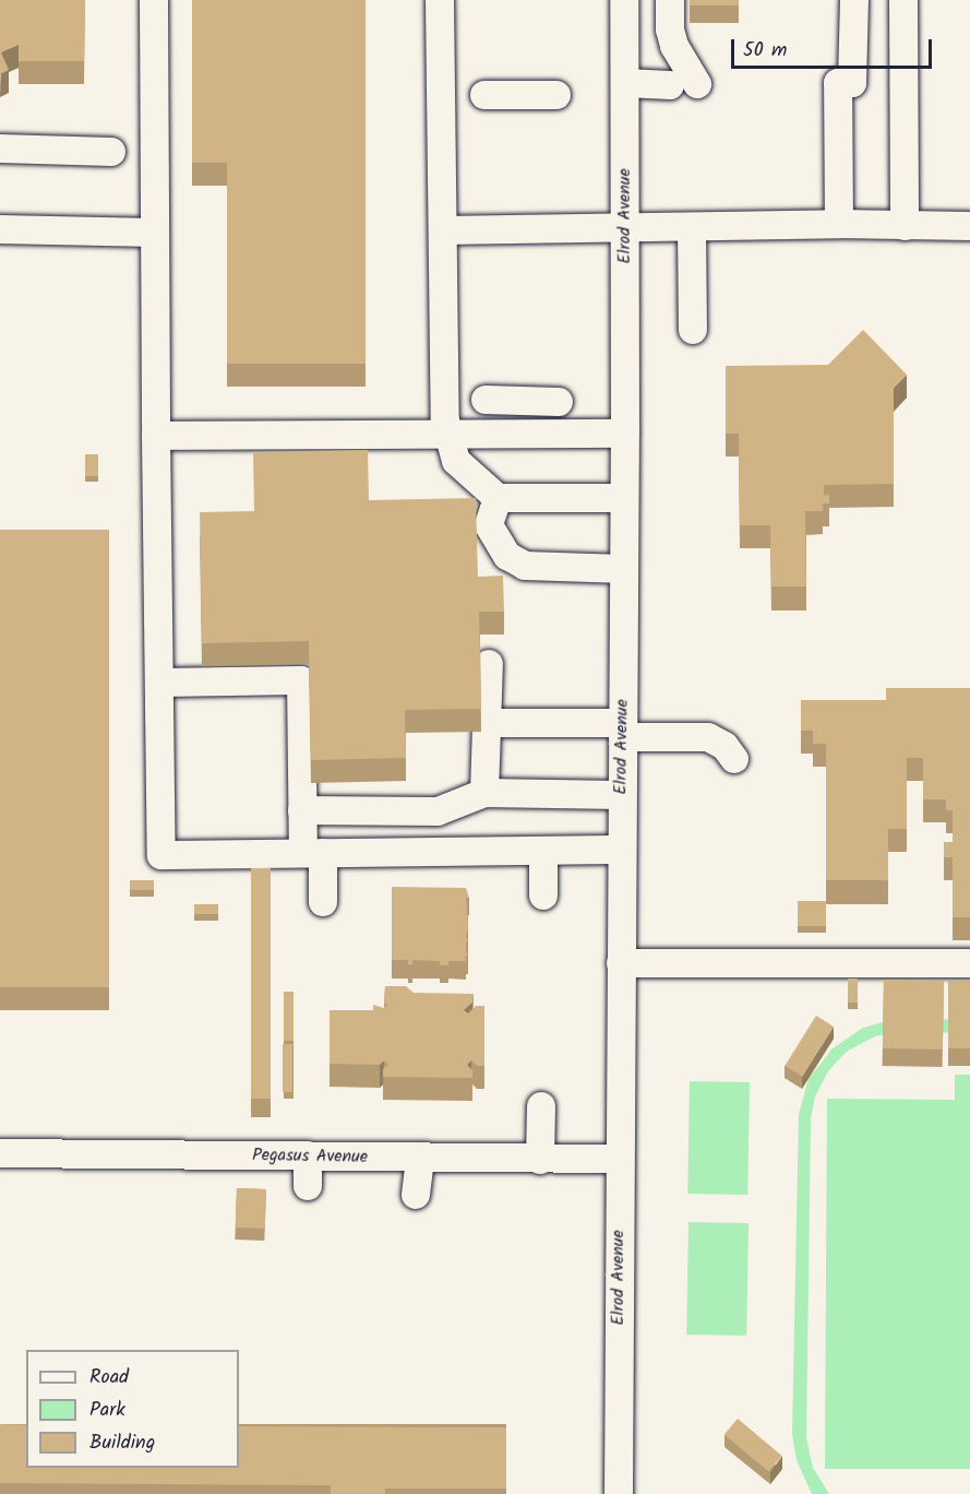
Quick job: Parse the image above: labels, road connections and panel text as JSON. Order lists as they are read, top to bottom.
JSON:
{
  "streets": {
    "street": ["Elrod Avenue", "Pegasus Avenue"]
  },
  "crossings": [
    ["Elrod Avenue", "Pegasus Avenue"]
  ],
  "legend": ["Road", "Park", "Building"],
  "scale_bar": "50 m"
}
